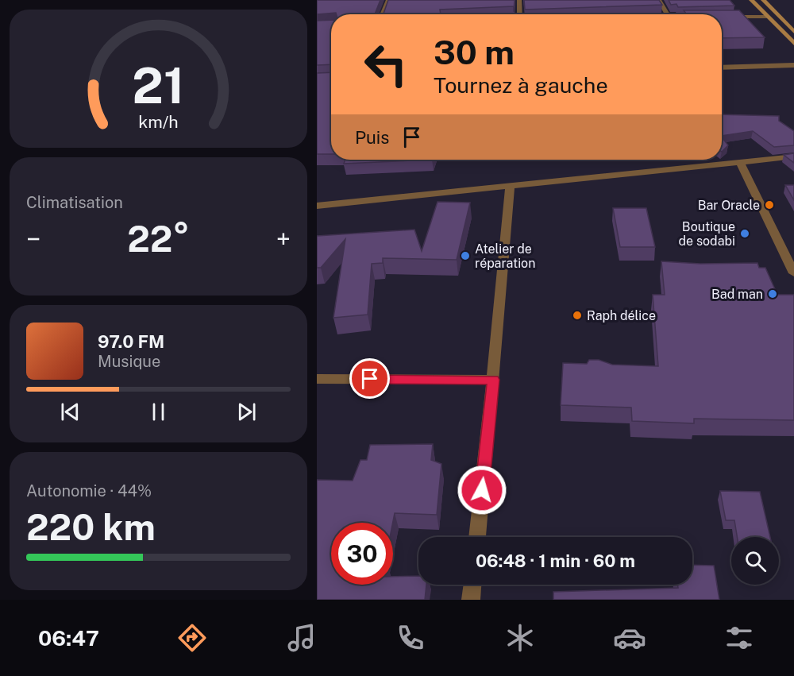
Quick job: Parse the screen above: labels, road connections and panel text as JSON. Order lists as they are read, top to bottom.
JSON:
{
  "places": [
    "Bar Oracle",
    "Boutique de sodabi",
    "Atelier de réparation",
    "Bad man",
    "Raph délice"
  ],
  "page": {
    "turn": ["30 m", "Tournez à gauche"],
    "then": "Puis",
    "tile": [
      "Climatisation",
      ["Autonomie · 44%", "220 km"]
    ],
    "heat": ["−", "22°", "+"],
    "song": ["97.0 FM", "Musique"],
    "limit": "30",
    "trip": "06:48 · 1 min · 60 m",
    "tabs": "06:47",
    "gauge": ["21", "km/h"]
  }
}
